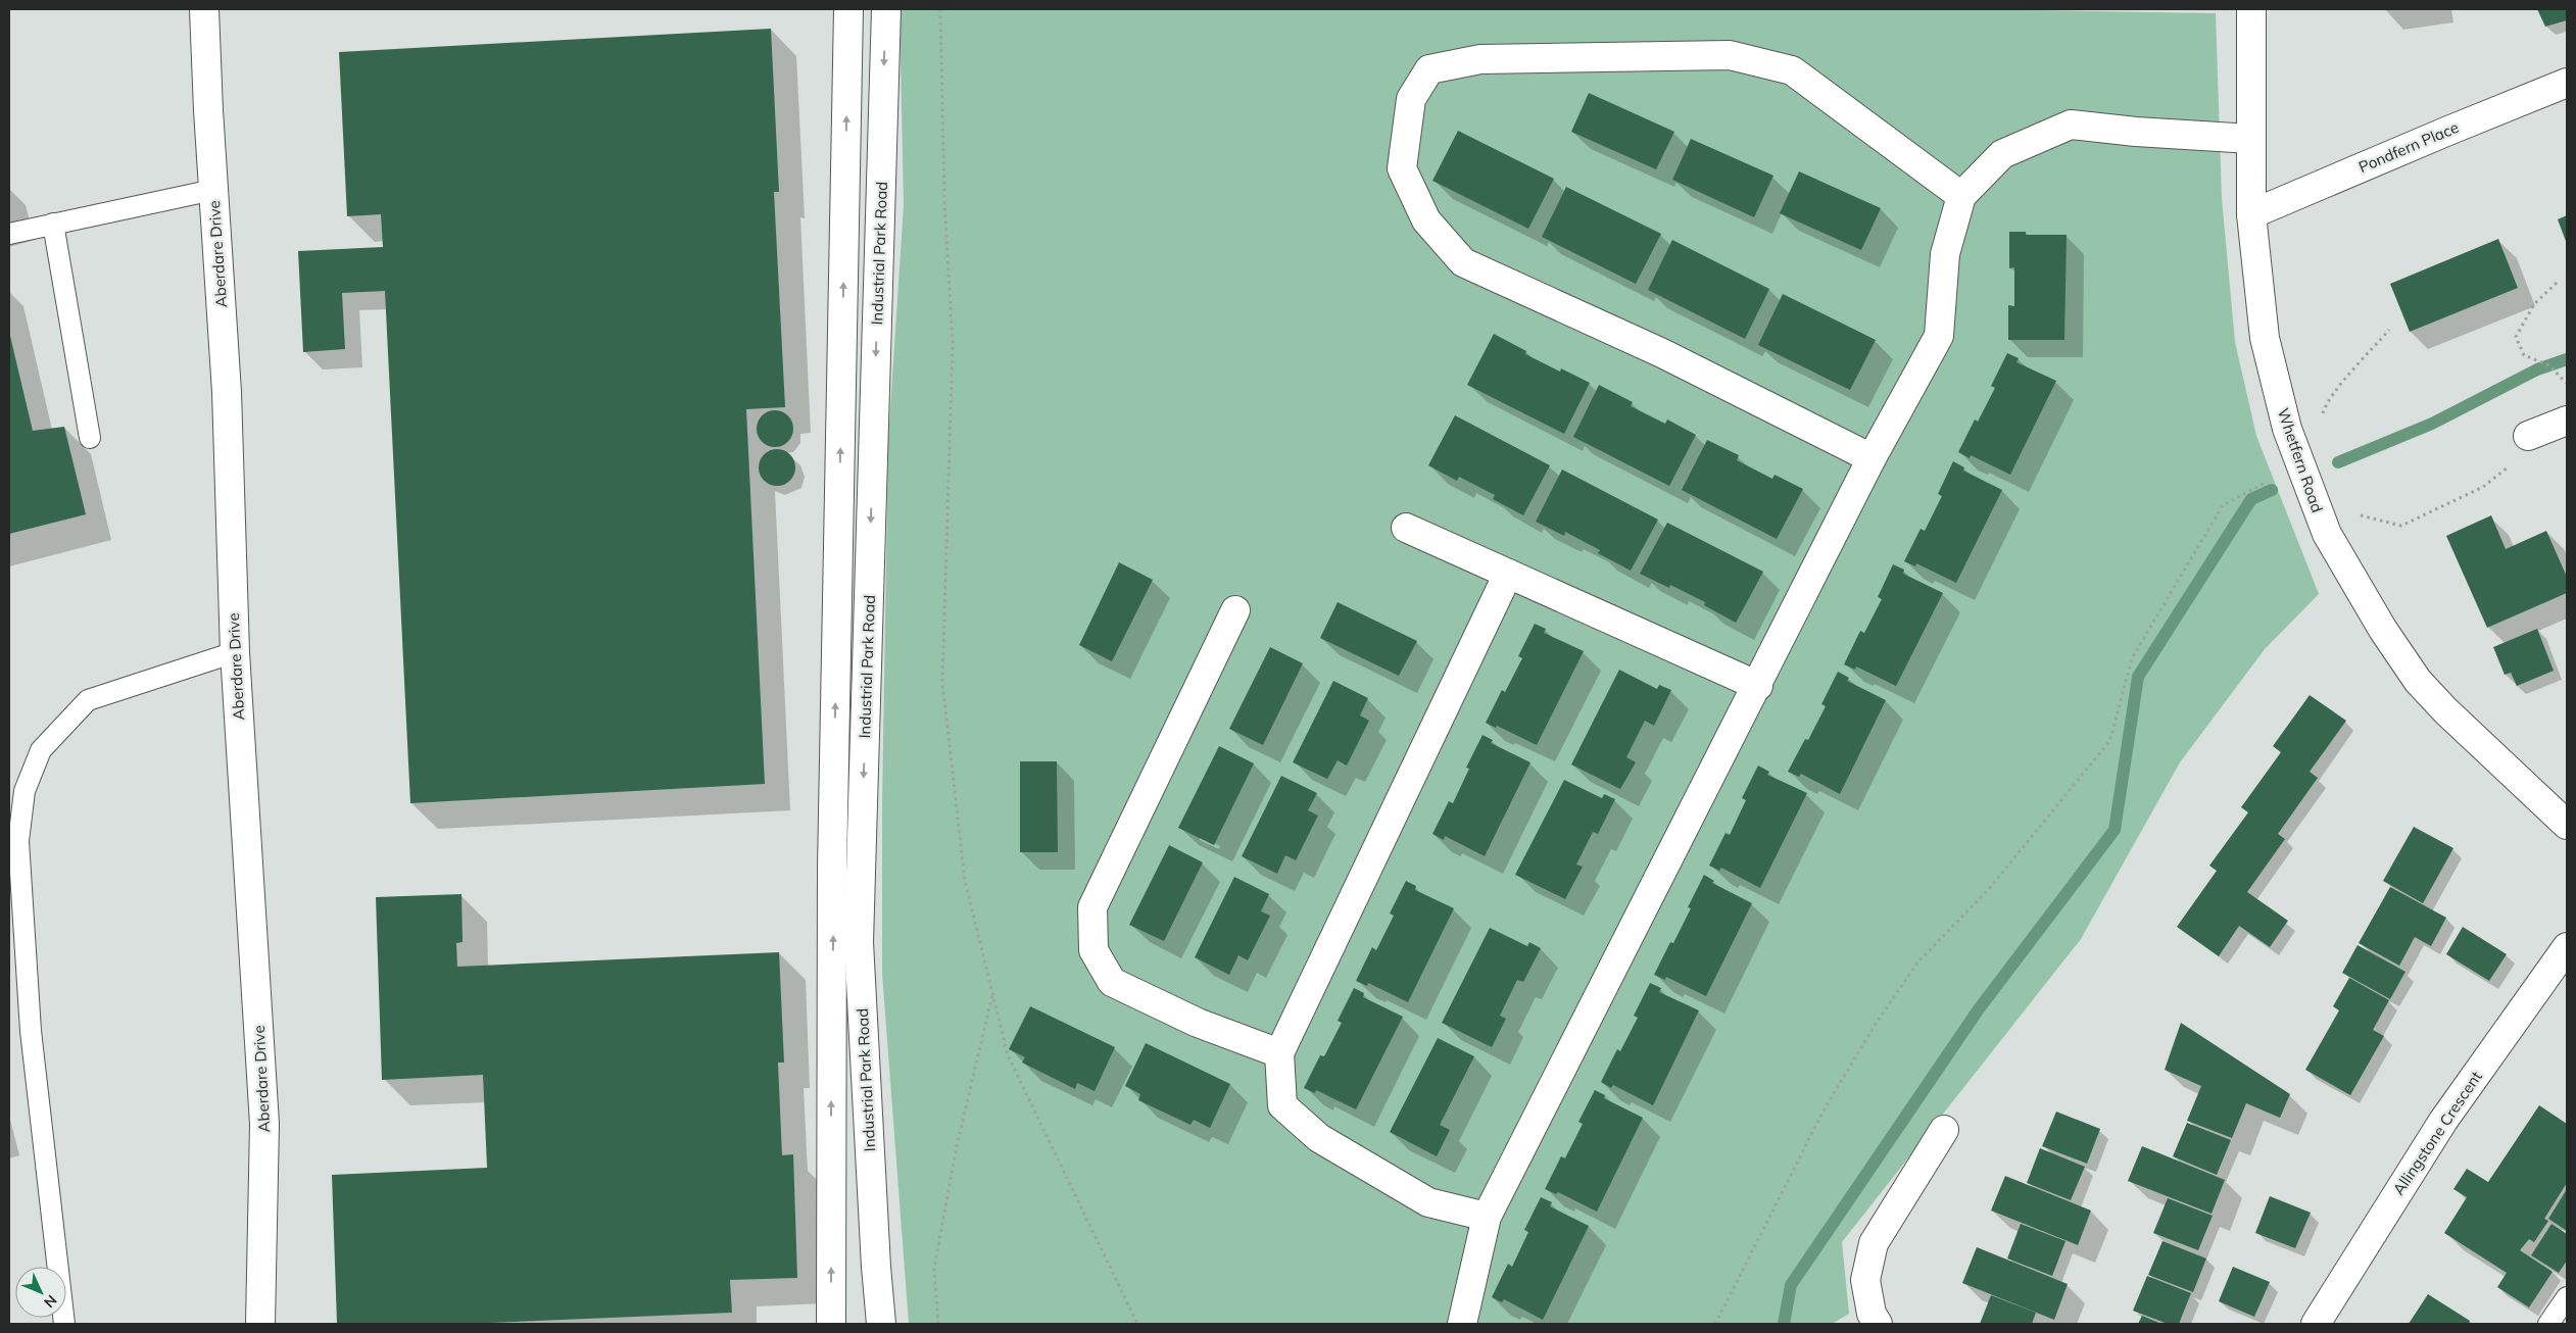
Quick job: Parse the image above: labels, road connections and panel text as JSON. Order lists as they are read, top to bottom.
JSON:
{
  "streets": {
    "street": [
      "Pondfern Place",
      "Industrial Park Road",
      "Aberdare Drive",
      "Whetfern Road",
      "Allingstone Crescent"
    ]
  },
  "crossings": [
    ["Pondfern Place", "Whetfern Road"]
  ],
  "north": "bottom right"
}
